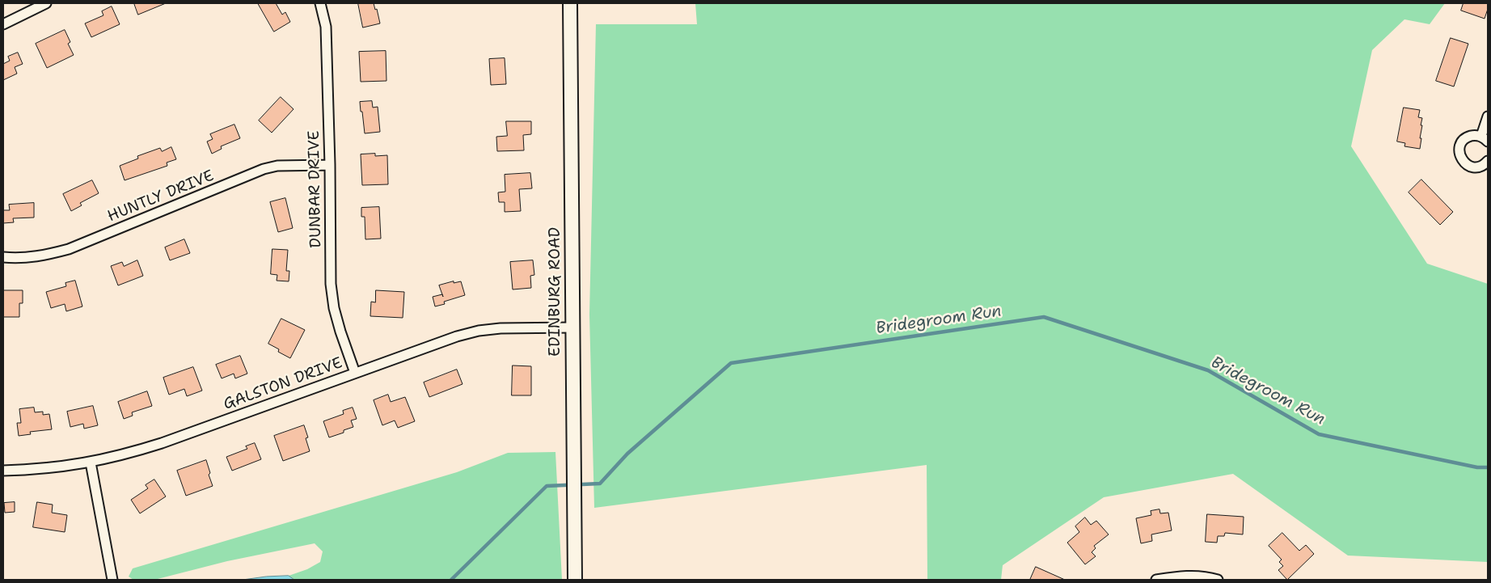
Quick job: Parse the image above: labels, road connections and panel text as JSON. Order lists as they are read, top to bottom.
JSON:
{
  "streets": {
    "main road": ["EDINBURG ROAD"],
    "street": ["DUNBAR DRIVE", "HUNTLY DRIVE", "GALSTON DRIVE"]
  },
  "crossings": [
    ["DUNBAR DRIVE", "HUNTLY DRIVE"],
    ["DUNBAR DRIVE", "GALSTON DRIVE"],
    ["EDINBURG ROAD", "GALSTON DRIVE"]
  ],
  "water": ["Bridegroom Run"]
}
